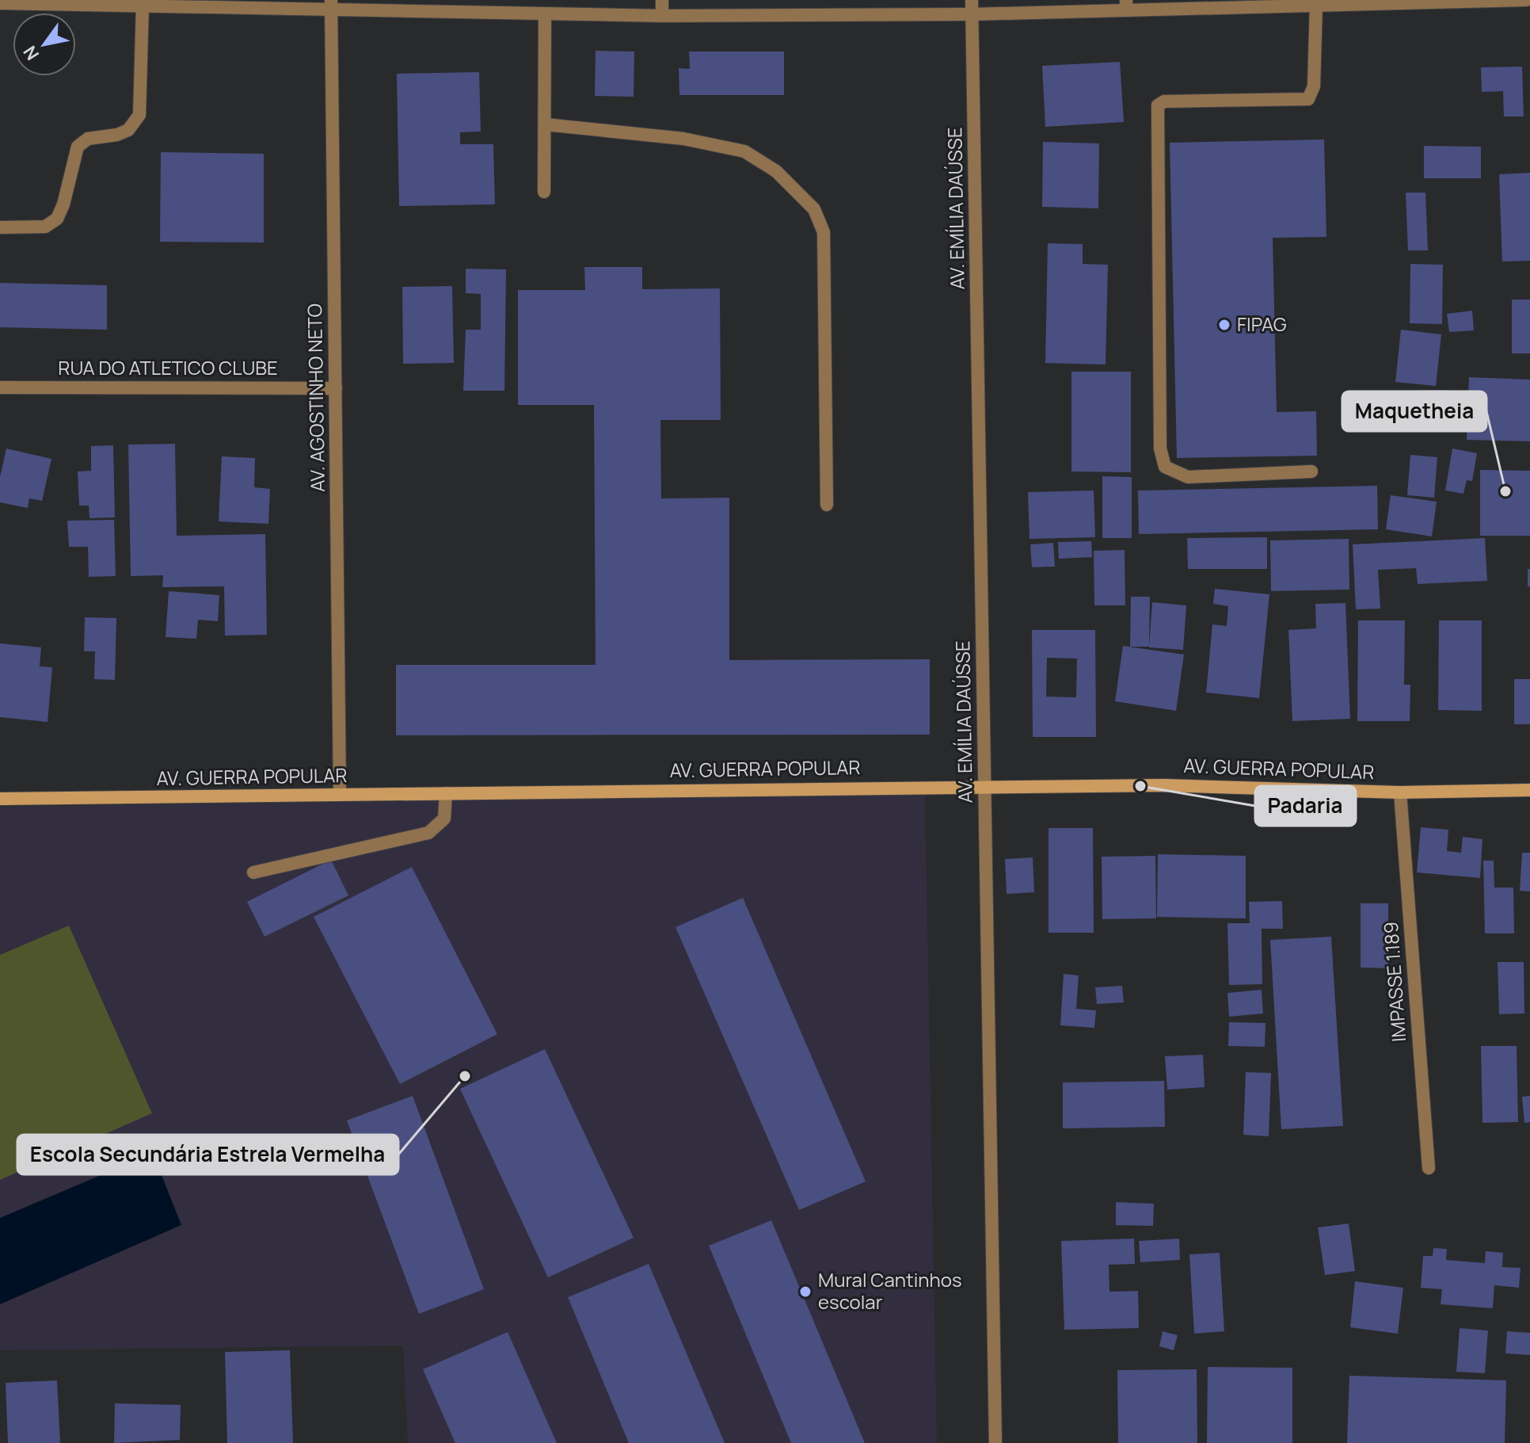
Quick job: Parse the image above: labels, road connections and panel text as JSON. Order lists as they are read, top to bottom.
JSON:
{
  "streets": {
    "main road": ["AV. GUERRA POPULAR"],
    "street": [
      "AV. EMÍLIA DAÚSSE",
      "RUA DO ATLETICO CLUBE",
      "AV. AGOSTINHO NETO",
      "IMPASSE 1.189"
    ]
  },
  "crossings": [
    ["AV. EMÍLIA DAÚSSE", "AV. GUERRA POPULAR"],
    ["RUA DO ATLETICO CLUBE", "AV. AGOSTINHO NETO"],
    ["AV. AGOSTINHO NETO", "AV. GUERRA POPULAR"],
    ["AV. GUERRA POPULAR", "IMPASSE 1.189"]
  ],
  "places": [
    "FIPAG",
    "Maquetheia",
    "Padaria",
    "Escola Secundária Estrela Vermelha",
    "Mural Cantinhos escolar"
  ],
  "north": "bottom left"
}
